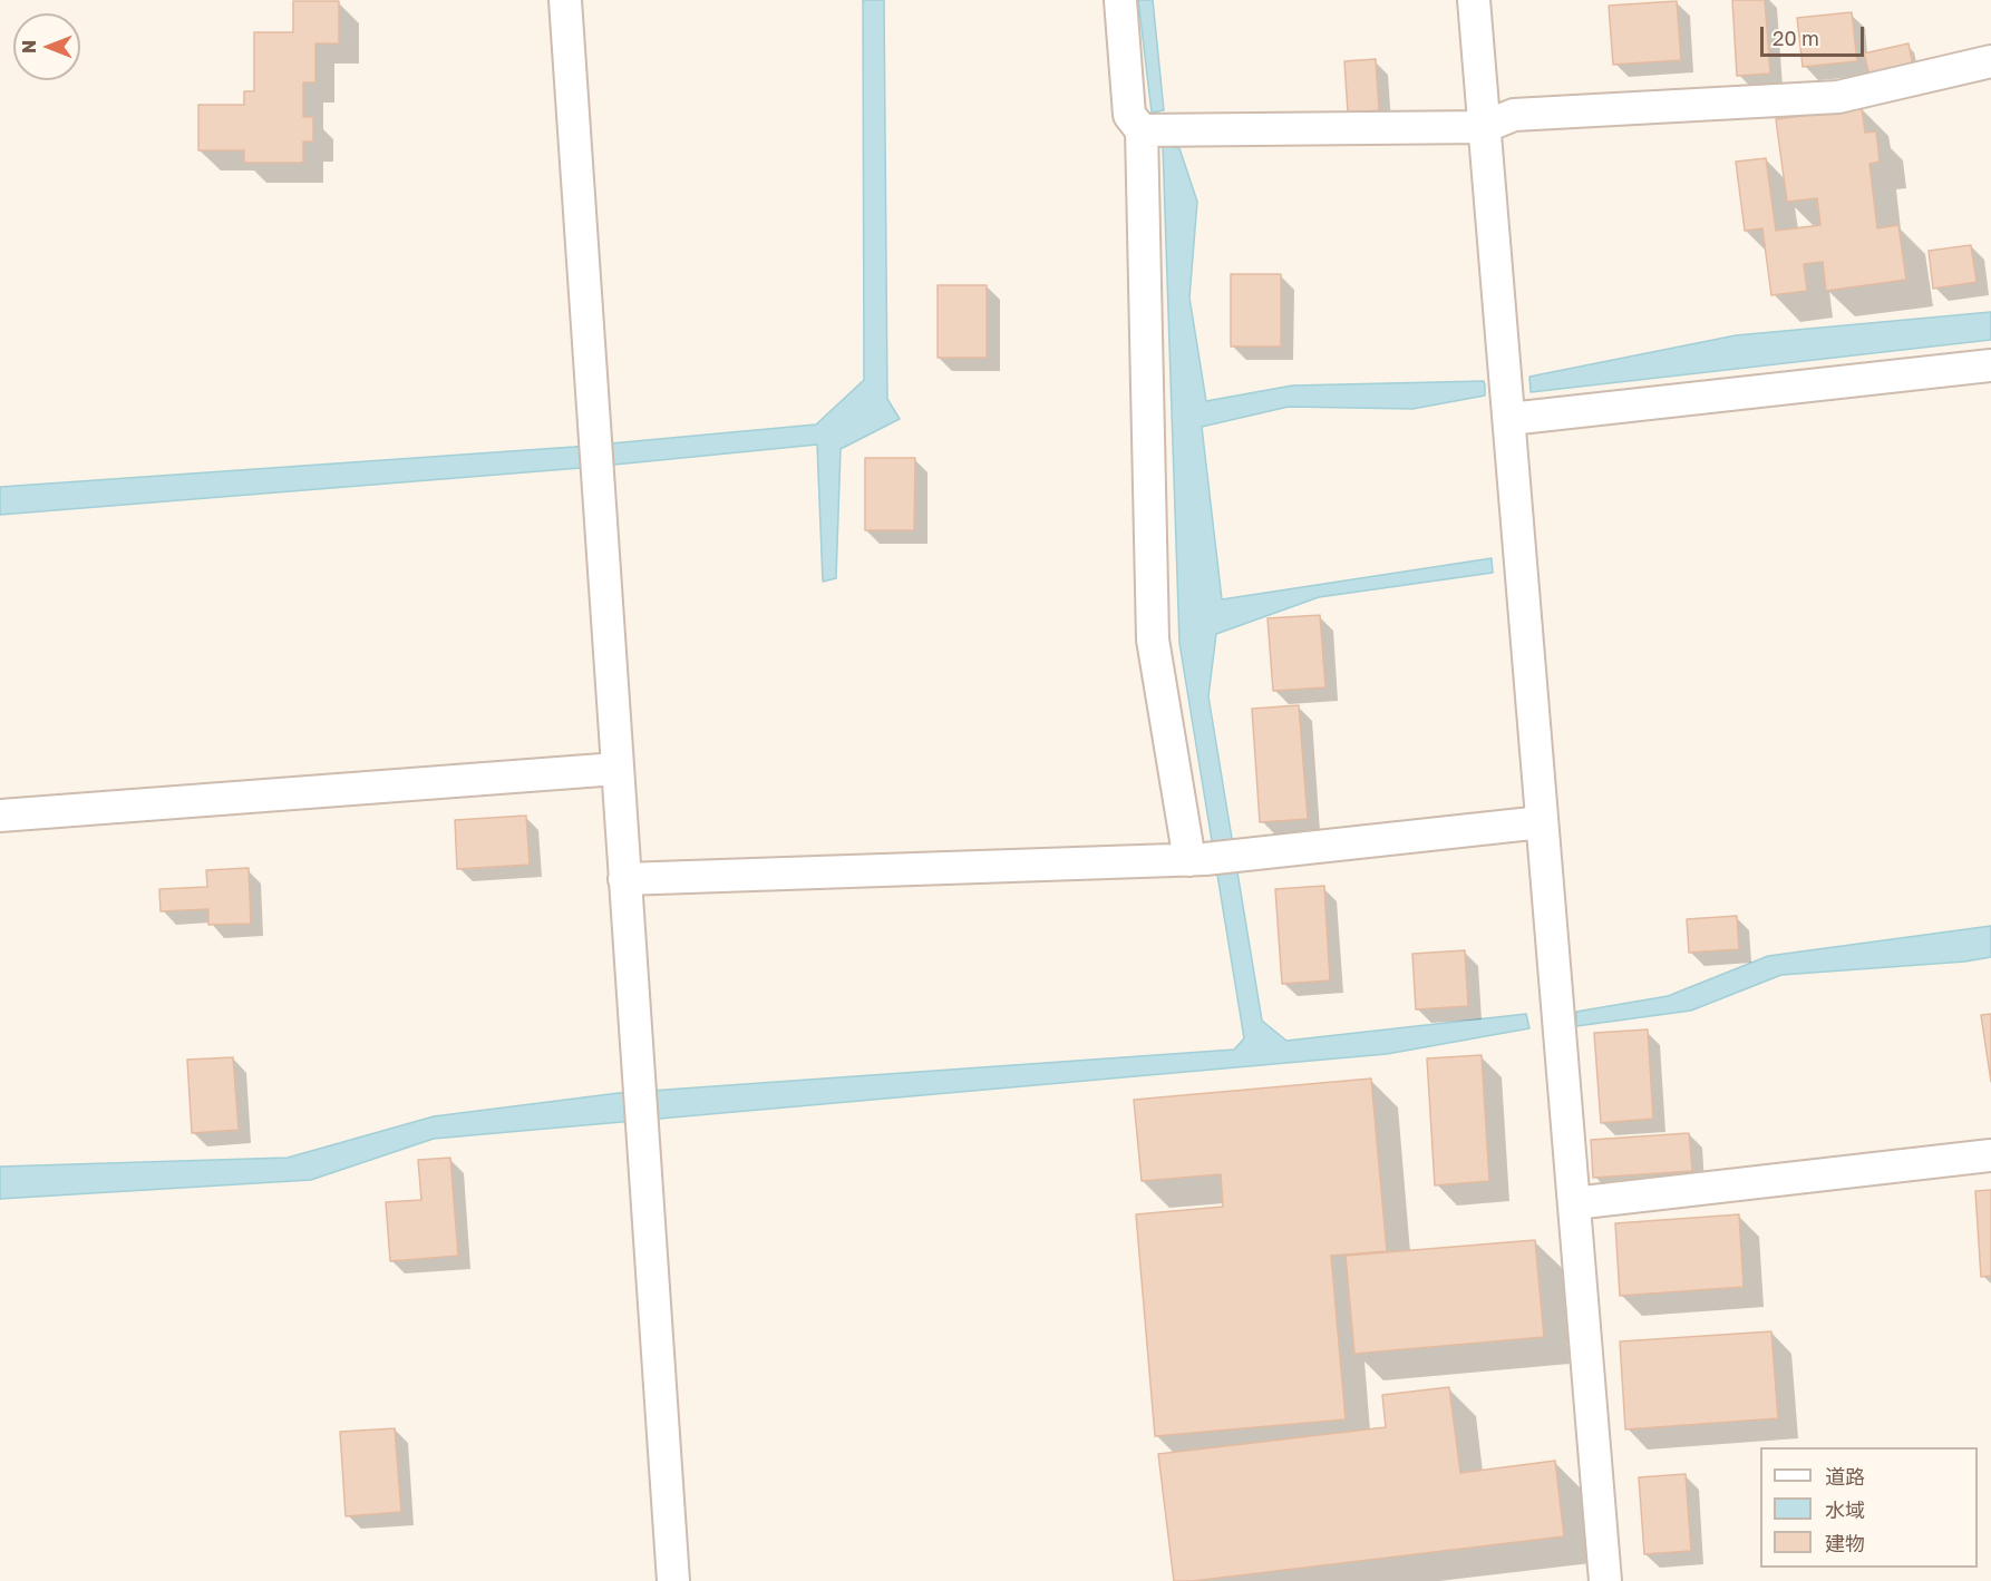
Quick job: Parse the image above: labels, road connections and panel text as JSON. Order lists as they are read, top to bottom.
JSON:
{
  "legend": ["道路", "水域", "建物"],
  "scale_bar": "20 m",
  "north": "left"
}
